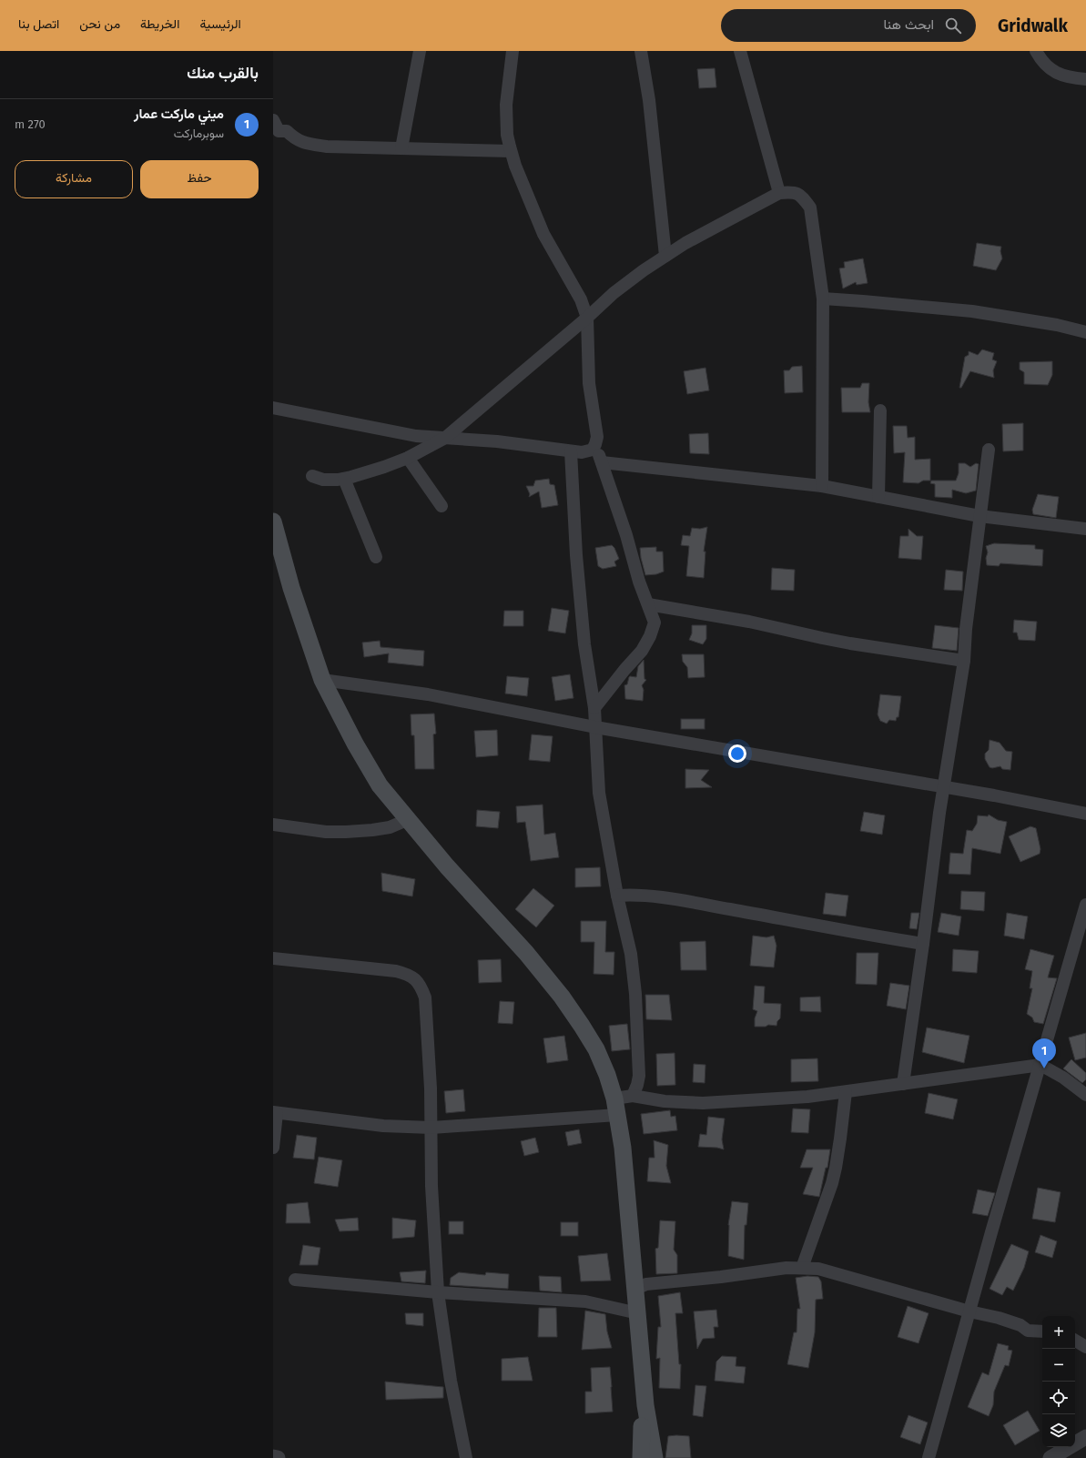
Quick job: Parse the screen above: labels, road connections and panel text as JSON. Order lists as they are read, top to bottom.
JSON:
{
  "page": {
    "header": "Gridwalk",
    "search": "ابحث هنا",
    "nav": [
      "الرئيسية",
      "الخريطة",
      "من نحن",
      "اتصل بنا"
    ],
    "heading": "بالقرب منك",
    "list": [
      {
        "mark": "1",
        "name": "ميني ماركت عمار",
        "note": "سوبرماركت",
        "value": "270 m"
      }
    ],
    "buttons": ["حفظ", "مشاركة"],
    "pins": "1",
    "map_buttons": ["+", "−"]
  }
}
